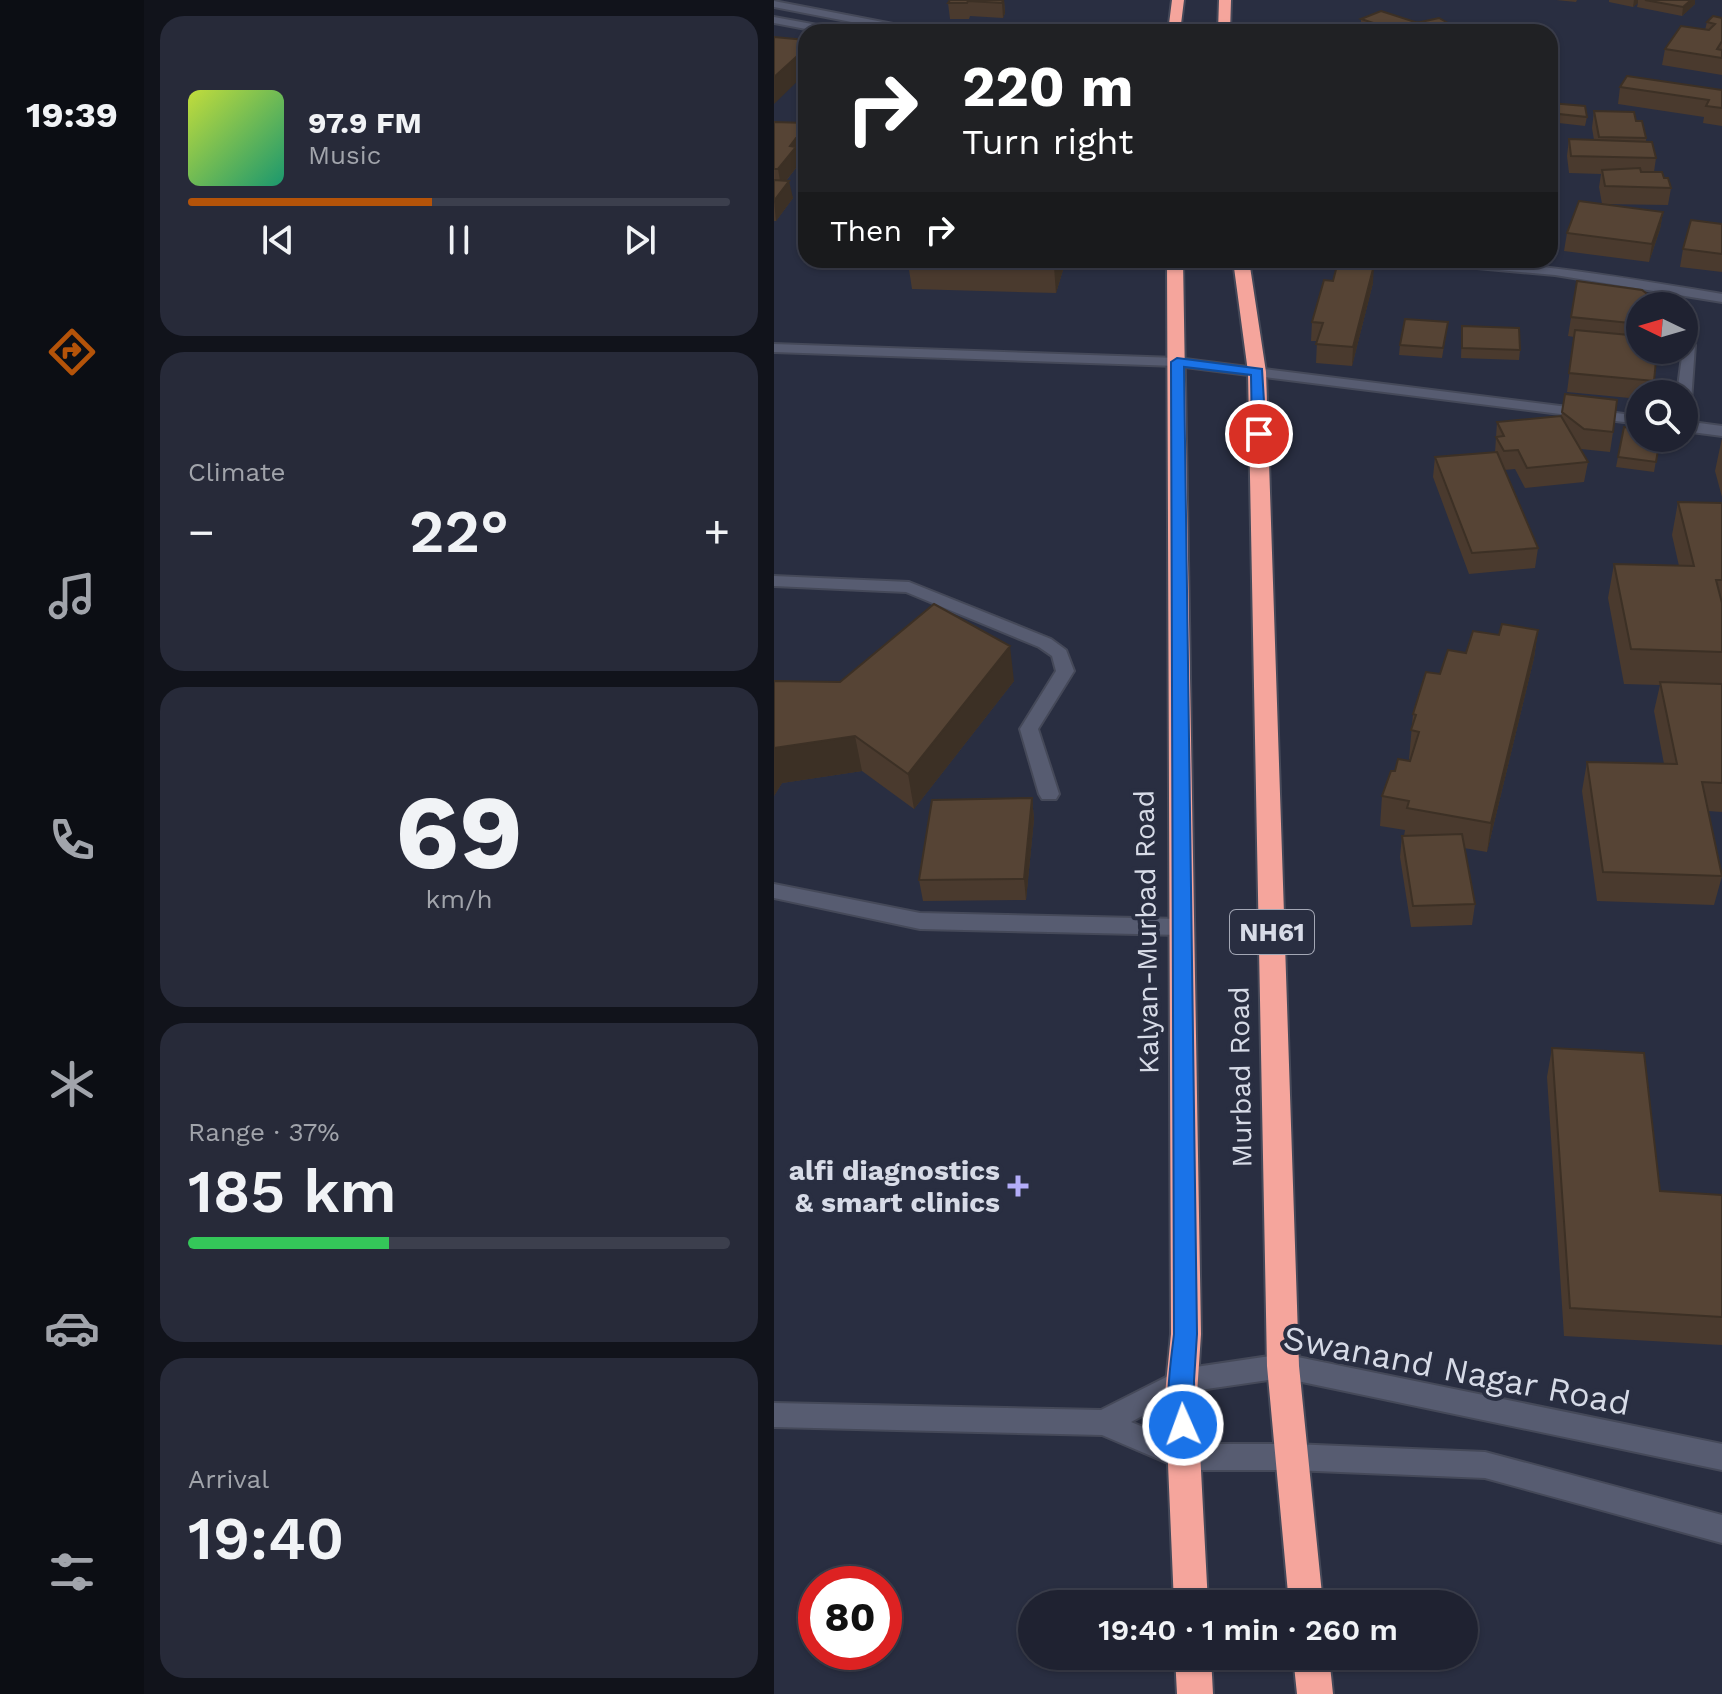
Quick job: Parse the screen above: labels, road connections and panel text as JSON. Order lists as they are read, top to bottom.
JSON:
{
  "streets": {
    "highway": ["Kalyan-Murbad Road", "NH61", "Murbad Road"],
    "street": ["Swanand Nagar Road"]
  },
  "crossings": [
    ["Kalyan-Murbad Road", "Swanand Nagar Road"],
    ["Murbad Road", "Swanand Nagar Road"]
  ],
  "places": {
    "health": ["alfi diagnostics & smart clinics"]
  },
  "north": "left",
  "page": {
    "tabs": "19:39",
    "turn": ["220 m", "Turn right"],
    "song": ["97.9 FM", "Music"],
    "then": "Then",
    "tile": [
      "Climate",
      ["69", "km/h"],
      ["Range · 37%", "185 km"],
      ["Arrival", "19:40"]
    ],
    "heat": ["−", "22°", "+"],
    "limit": "80",
    "trip": "19:40 · 1 min · 260 m"
  }
}
